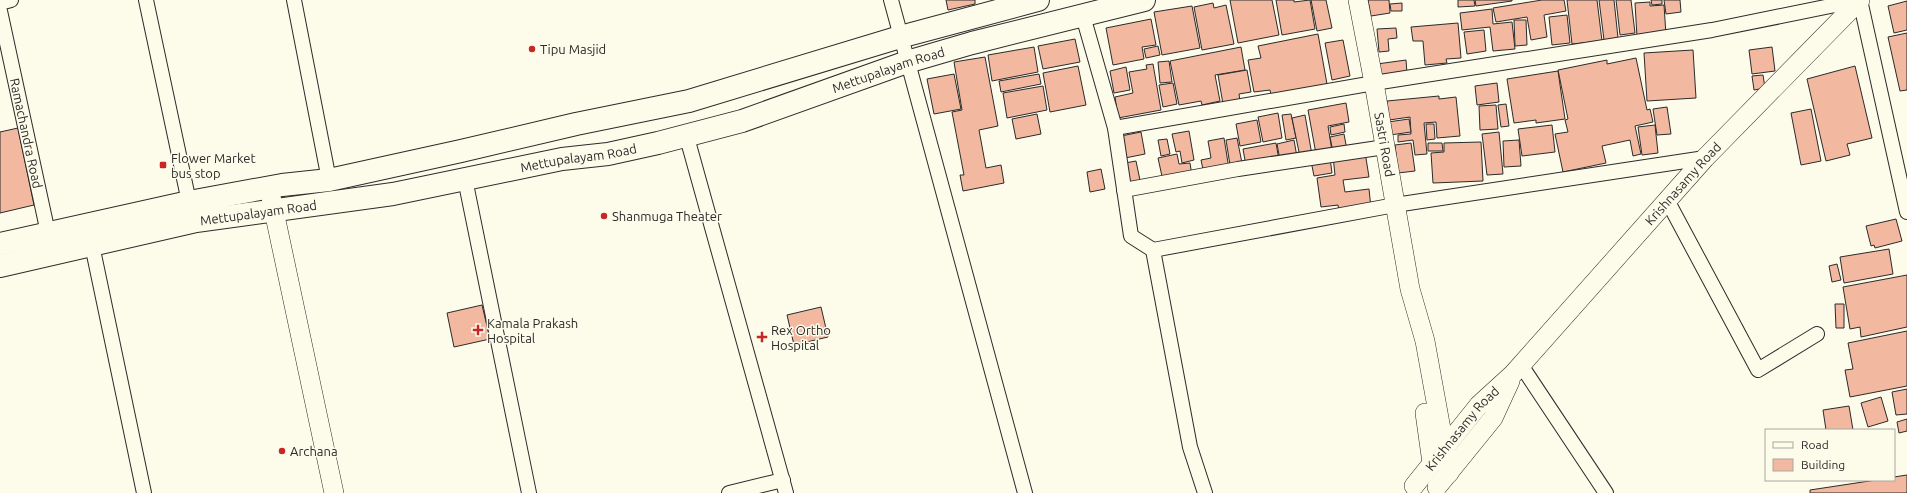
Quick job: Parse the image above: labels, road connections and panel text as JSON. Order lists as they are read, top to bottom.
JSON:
{
  "streets": {
    "highway": ["Mettupalayam Road"],
    "main road": ["Sastri Road", "Krishnasamy Road"],
    "street": ["Ramachandra Road"]
  },
  "crossings": [
    ["Mettupalayam Road", "Ramachandra Road"],
    ["Sastri Road", "Krishnasamy Road"]
  ],
  "places": {
    "other": ["Tipu Masjid", "Shanmuga Theater", "Archana"],
    "transit": ["Flower Market bus stop"],
    "health": ["Kamala Prakash Hospital", "Rex Ortho Hospital"]
  },
  "legend": ["Road", "Building"]
}
